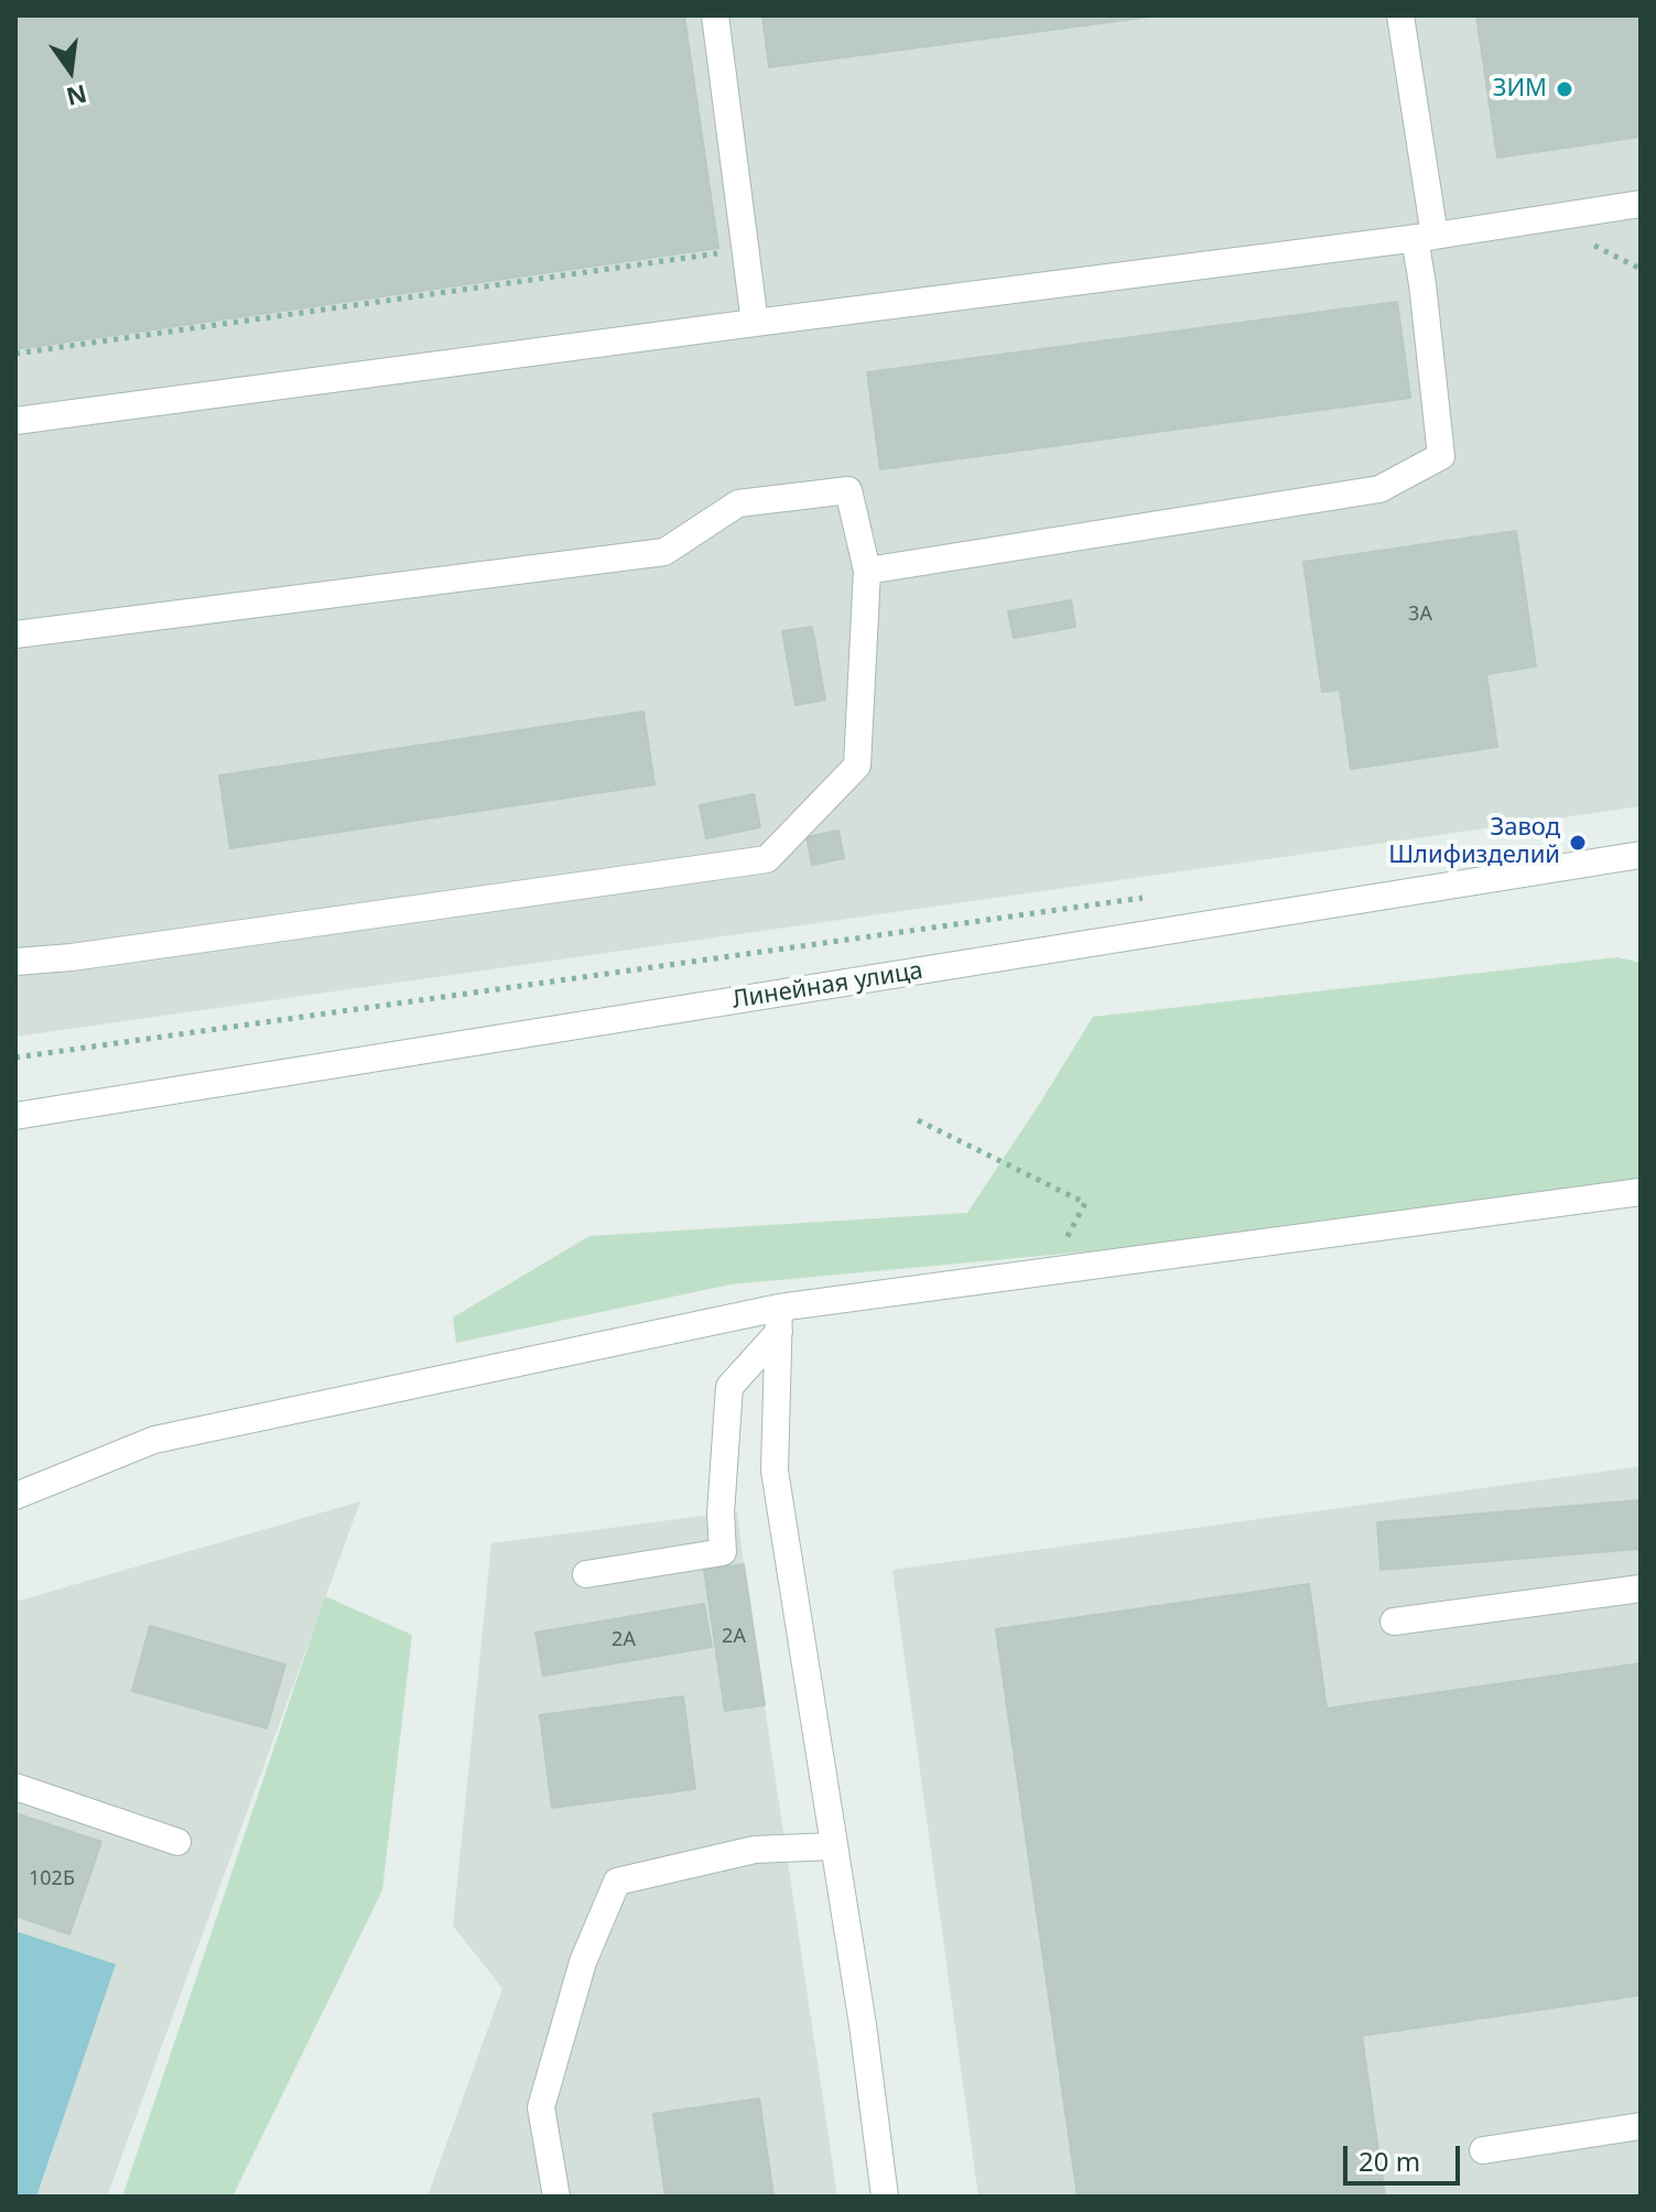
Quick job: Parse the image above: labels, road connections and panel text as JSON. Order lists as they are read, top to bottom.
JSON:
{
  "streets": {
    "street": ["Линейная улица"]
  },
  "places": ["ЗИМ", "Завод Шлифизделий"],
  "house_numbers": [
    "3А",
    "2А",
    "2А",
    "102Б"
  ],
  "scale_bar": "20 m",
  "north": "bottom"
}
